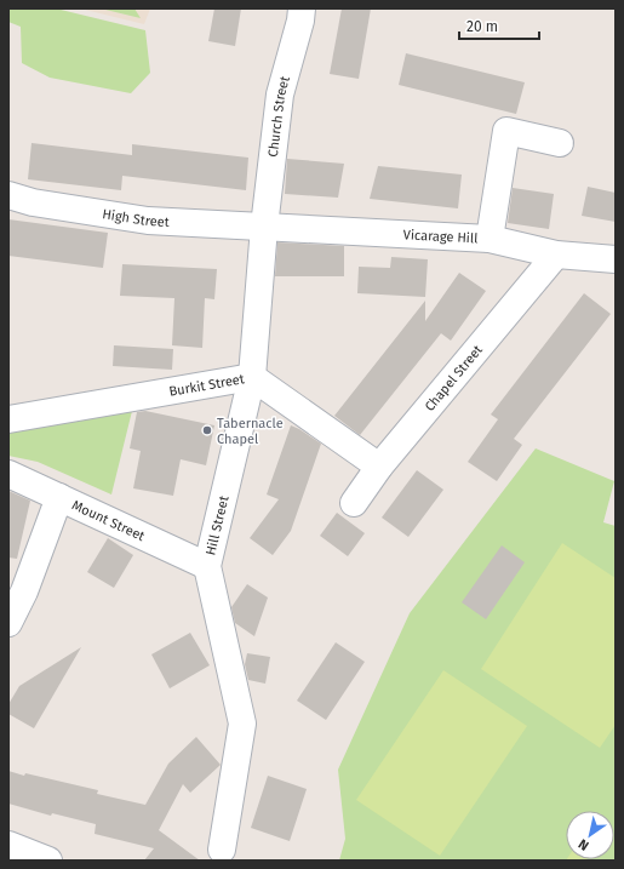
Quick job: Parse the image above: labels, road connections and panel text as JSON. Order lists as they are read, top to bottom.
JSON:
{
  "streets": {
    "street": [
      "Church Street",
      "High Street",
      "Vicarage Hill",
      "Chapel Street",
      "Burkit Street",
      "Mount Street",
      "Hill Street"
    ]
  },
  "crossings": [
    ["Church Street", "High Street"],
    ["Church Street", "Vicarage Hill"],
    ["Church Street", "Hill Street"],
    ["High Street", "Vicarage Hill"],
    ["High Street", "Hill Street"],
    ["Vicarage Hill", "Chapel Street"],
    ["Vicarage Hill", "Hill Street"],
    ["Chapel Street", "Burkit Street"],
    ["Burkit Street", "Hill Street"],
    ["Mount Street", "Hill Street"]
  ],
  "places": ["Tabernacle Chapel"],
  "scale_bar": "20 m",
  "north": "bottom left"
}
